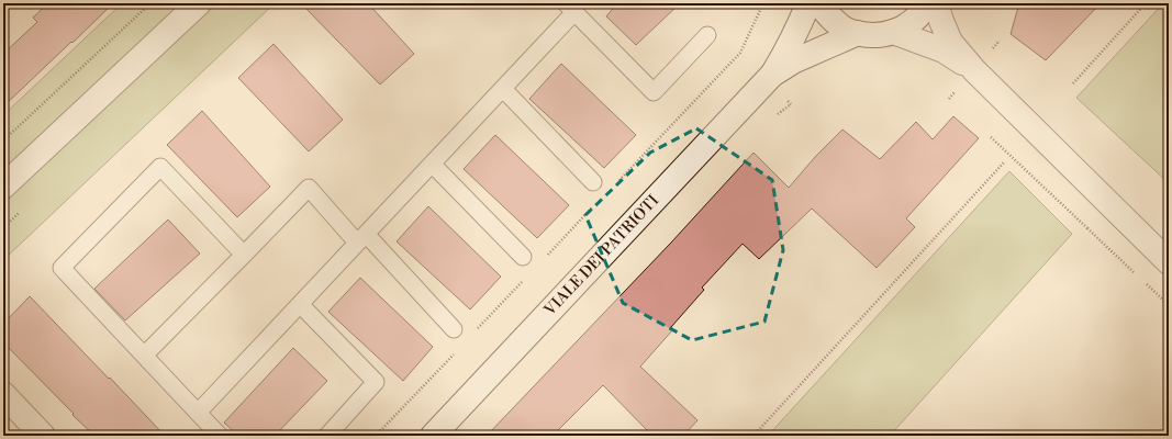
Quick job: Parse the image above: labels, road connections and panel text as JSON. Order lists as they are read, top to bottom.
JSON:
{
  "streets": {
    "main road": ["VIALE DEI PATRIOTI"]
  }
}
